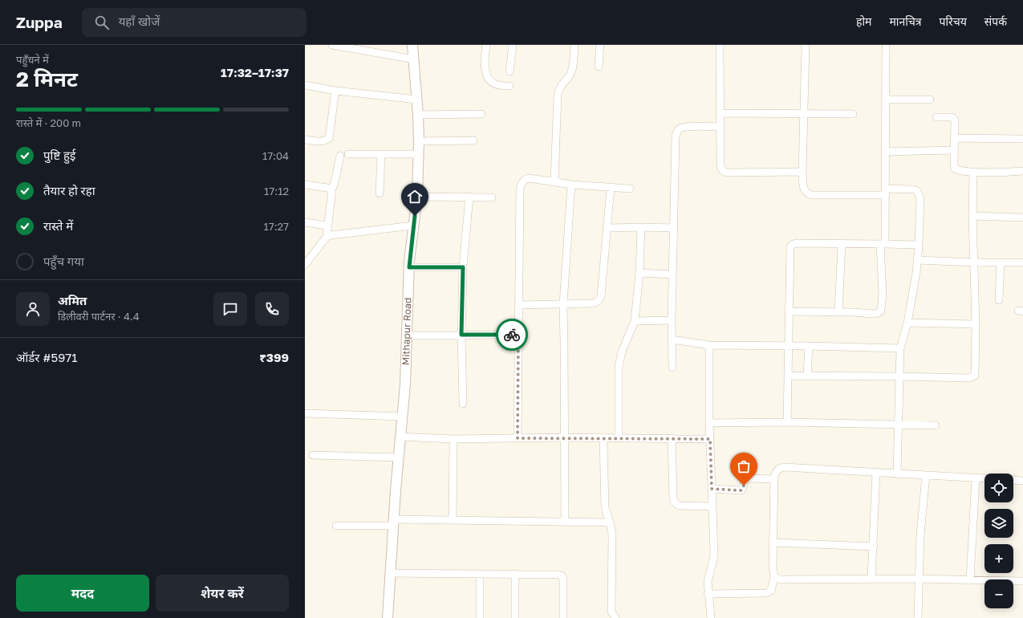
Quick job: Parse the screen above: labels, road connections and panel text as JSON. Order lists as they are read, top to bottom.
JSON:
{
  "streets": {
    "street": ["Mithapur Road"]
  },
  "page": {
    "header": "Zuppa",
    "search": "यहाँ खोजें",
    "nav": [
      "होम",
      "मानचित्र",
      "परिचय",
      "संपर्क"
    ],
    "heading": ["2 मिनट", "पहुँचने में", "17:32–17:37"],
    "panel": [
      "अमित",
      "डिलीवरी पार्टनर · 4.4",
      "ऑर्डर #5971",
      "₹399"
    ],
    "bar": "रास्ते में · 200 m",
    "list": [
      ["पुष्टि हुई", "17:04"],
      ["तैयार हो रहा", "17:12"],
      ["रास्ते में", "17:27"],
      "पहुँच गया"
    ],
    "map_buttons": ["+", "−"],
    "buttons": ["मदद", "शेयर करें"]
  }
}
